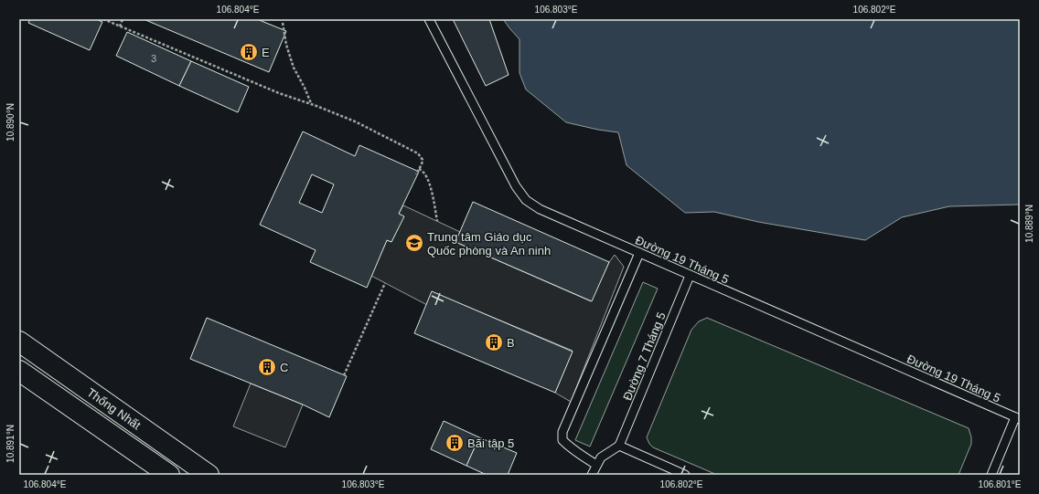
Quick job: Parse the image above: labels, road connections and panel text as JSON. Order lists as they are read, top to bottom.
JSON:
{
  "streets": {
    "main road": ["Thống Nhất"],
    "lane": ["Đường 19 Tháng 5", "Đường 7 Tháng 5"]
  },
  "crossings": [
    ["Đường 19 Tháng 5", "Đường 7 Tháng 5"]
  ],
  "places": {
    "building": [
      "E",
      "B",
      "C",
      "Bãi tập 5"
    ],
    "school or university": ["Trung tâm Giáo dục Quốc phòng và An ninh"]
  },
  "house_numbers": ["3"],
  "coordinates": [
    "106.804°E",
    "106.803°E",
    "106.802°E",
    "10.890°N",
    "10.889°N",
    "10.891°N",
    "106.801°E"
  ]
}
